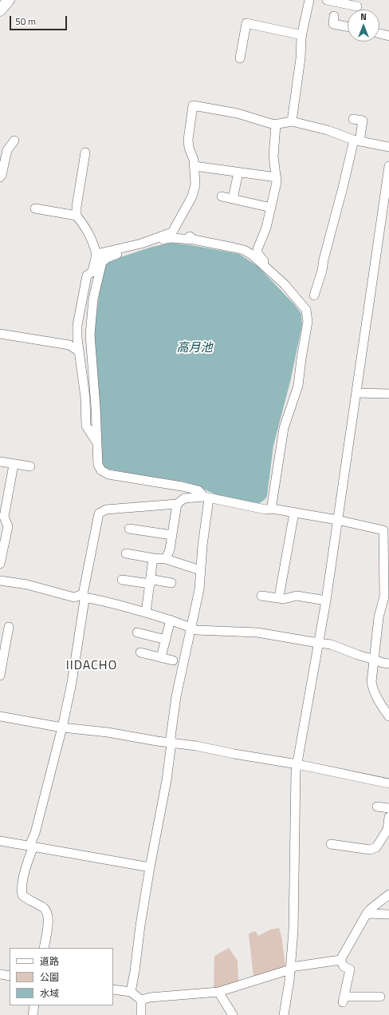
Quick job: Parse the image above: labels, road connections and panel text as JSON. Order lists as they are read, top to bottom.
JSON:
{
  "districts": ["IIDACHO"],
  "water": ["高月池"],
  "legend": ["道路", "公園", "水域"],
  "scale_bar": "50 m",
  "north": "top"
}
